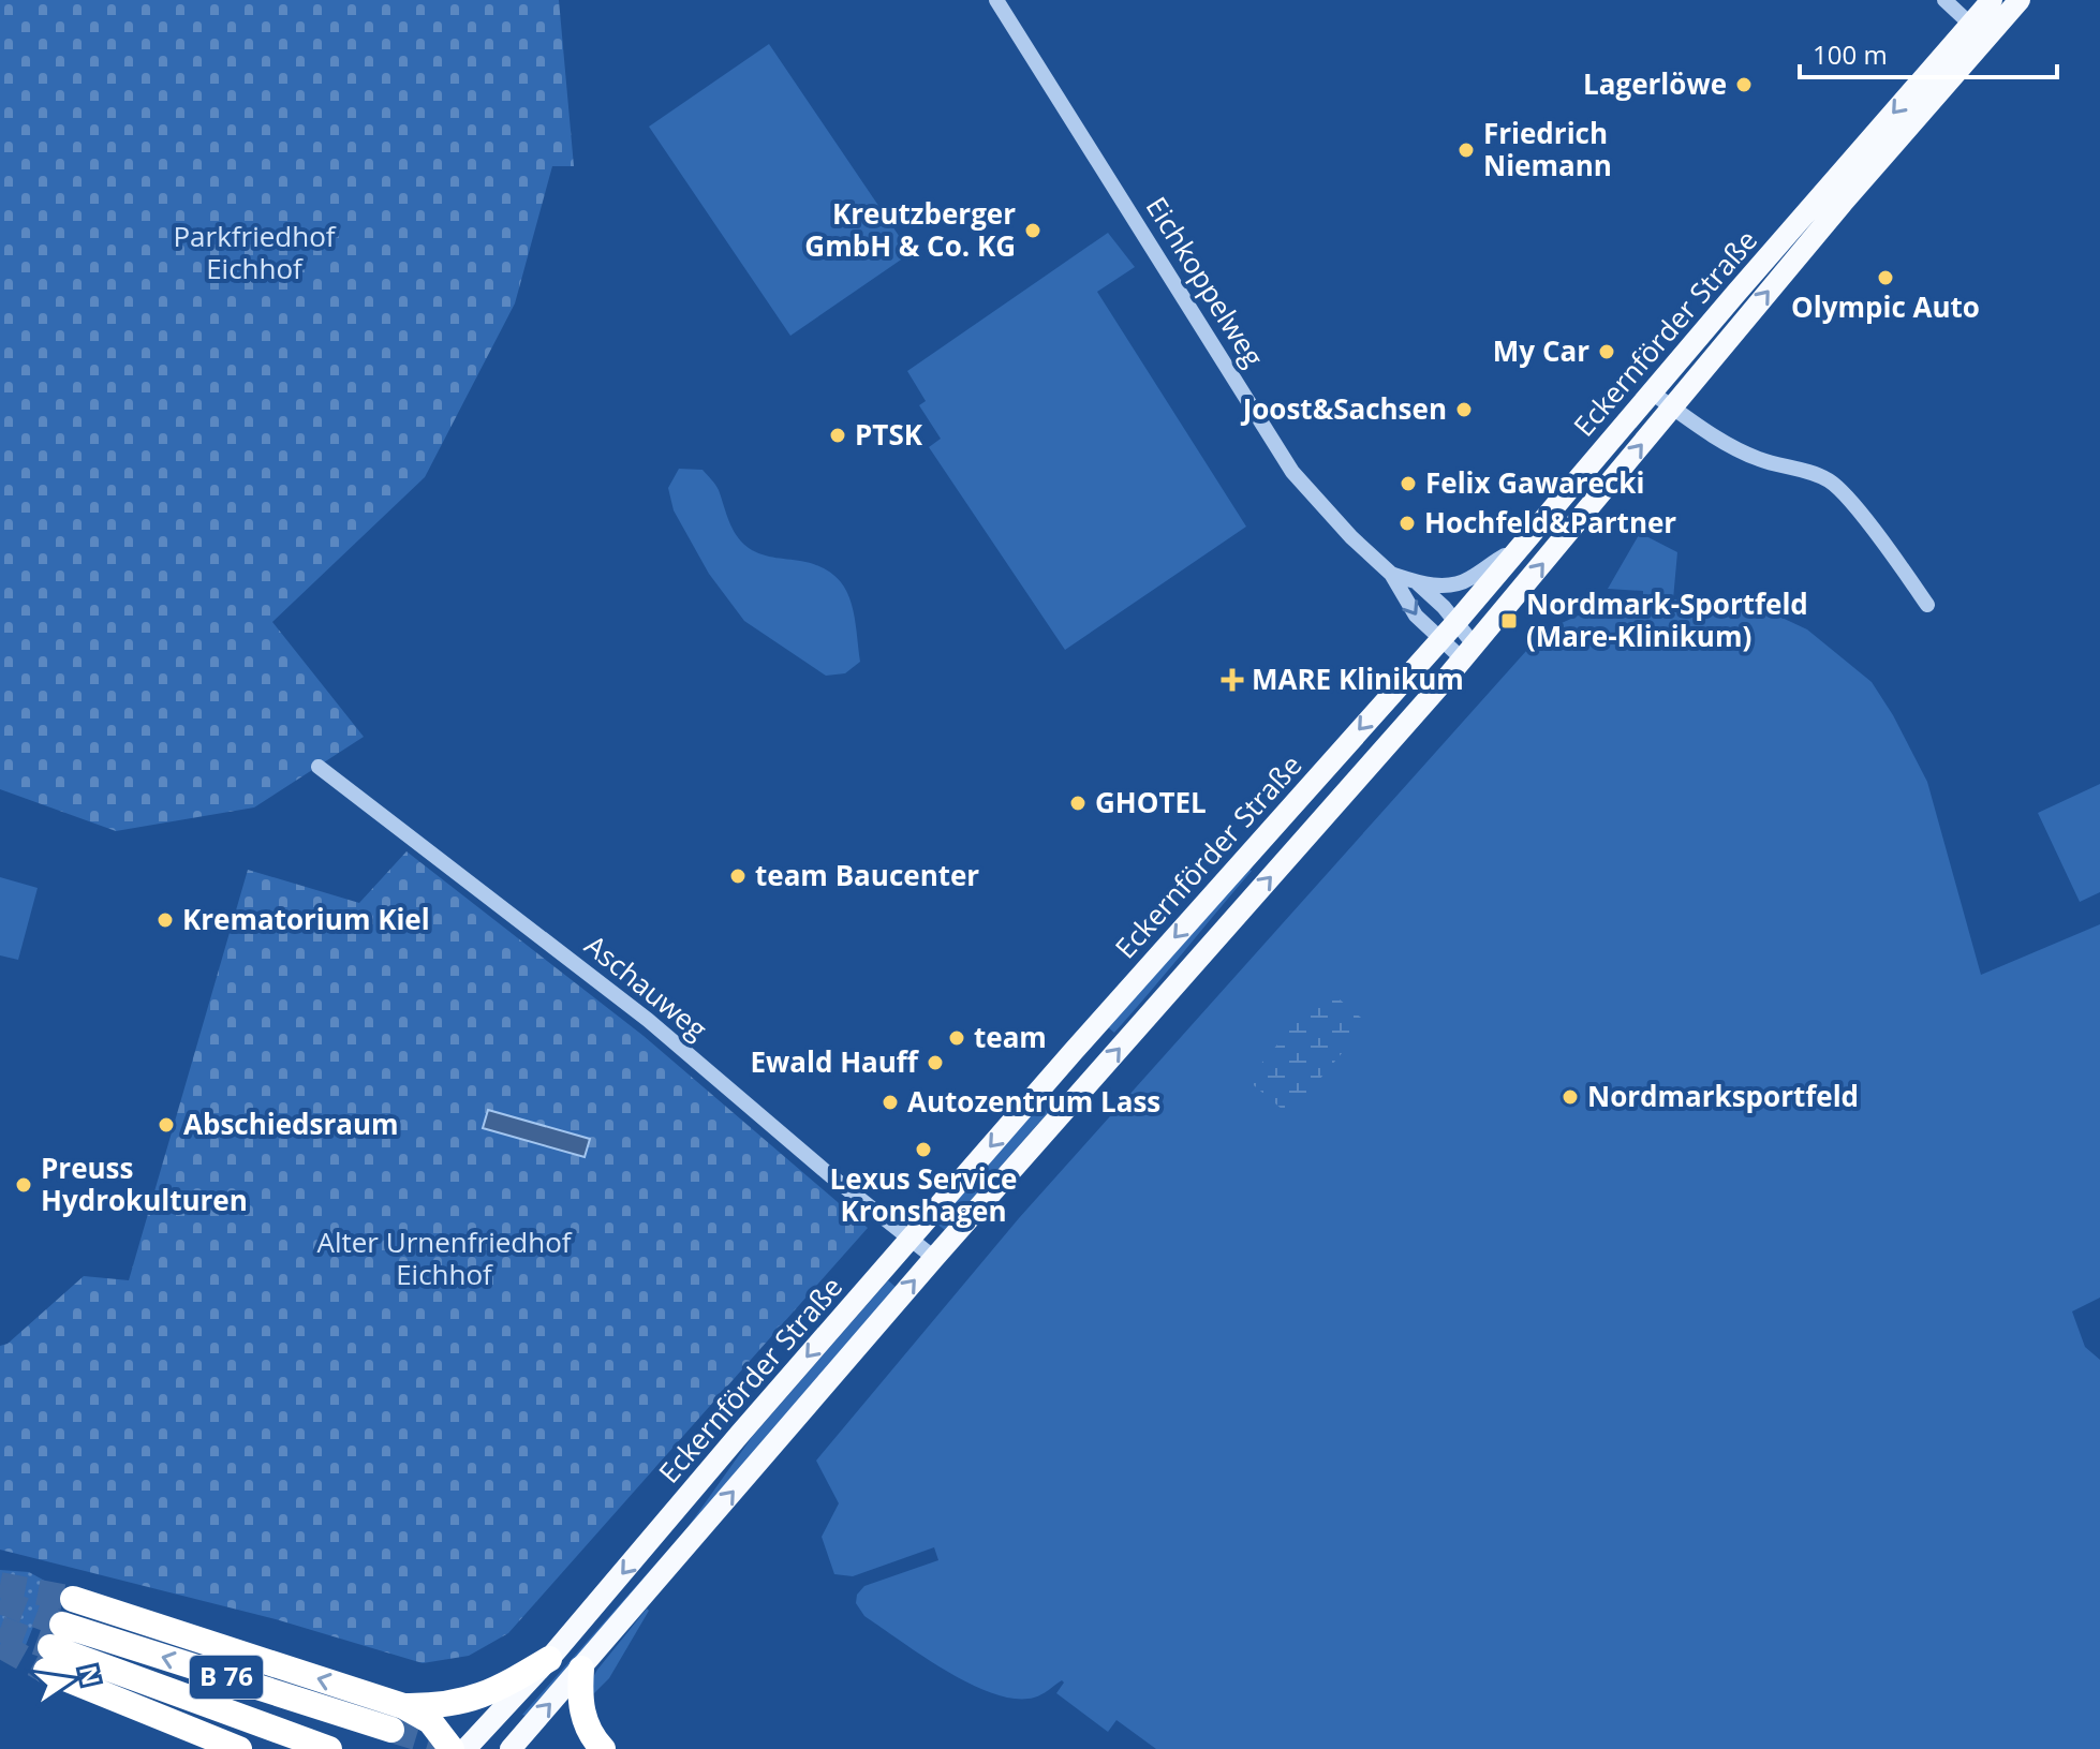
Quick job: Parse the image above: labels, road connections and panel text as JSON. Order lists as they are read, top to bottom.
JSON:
{
  "streets": {
    "highway": ["B 76"],
    "main road": ["Eckernförder Straße"],
    "street": ["Eichkoppelweg", "Aschauweg"]
  },
  "crossings": [
    ["Eichkoppelweg", "Eckernförder Straße"],
    ["Eckernförder Straße", "Aschauweg"]
  ],
  "parks": ["Parkfriedhof Eichhof", "Alter Urnenfriedhof Eichhof"],
  "places": {
    "other": [
      "Lagerlöwe",
      "Friedrich Niemann",
      "Kreutzberger GmbH & Co. KG",
      "Olympic Auto",
      "My Car",
      "Joost&Sachsen",
      "PTSK",
      "Felix Gawarecki",
      "Hochfeld&Partner",
      "GHOTEL",
      "team Baucenter",
      "Krematorium Kiel",
      "team",
      "Ewald Hauff",
      "Nordmarksportfeld",
      "Autozentrum Lass",
      "Abschiedsraum",
      "Lexus Service Kronshagen",
      "Preuss Hydrokulturen"
    ],
    "transit": ["Nordmark-Sportfeld (Mare-Klinikum)"],
    "health": ["MARE Klinikum"]
  },
  "scale_bar": "100 m",
  "north": "right"
}
